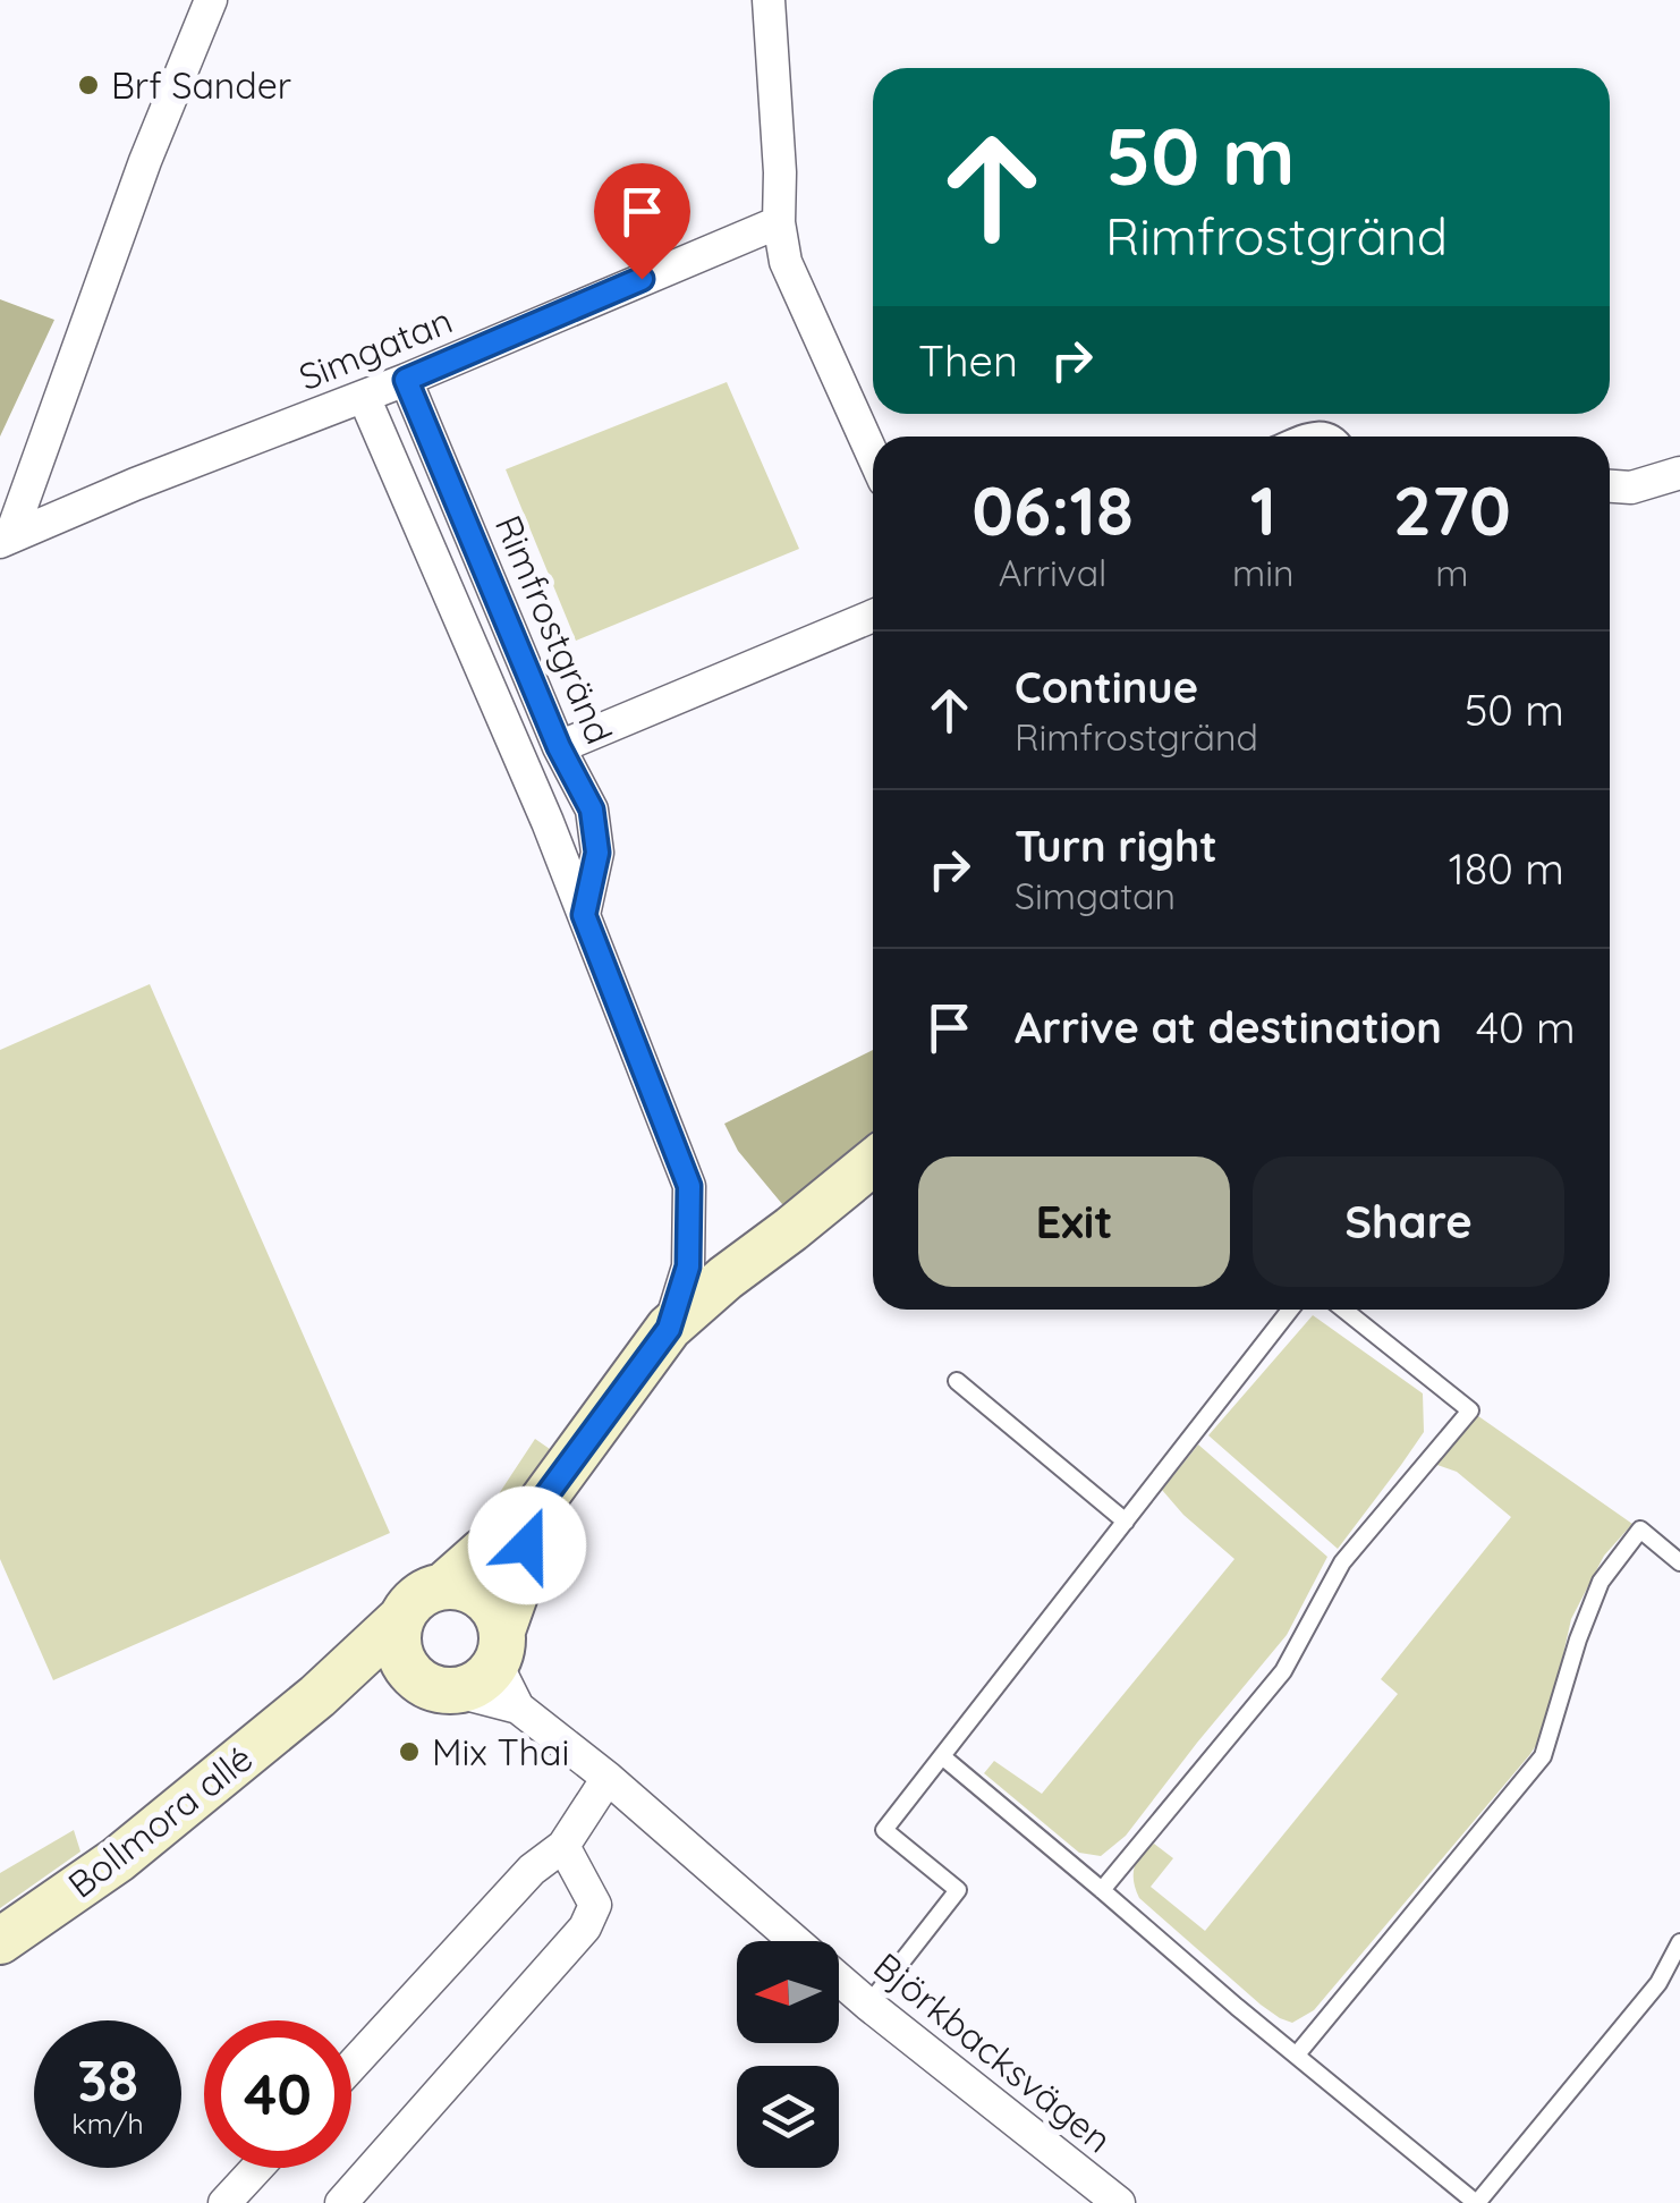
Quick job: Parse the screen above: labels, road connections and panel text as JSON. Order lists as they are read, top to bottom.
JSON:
{
  "streets": {
    "street": [
      "Simgatan",
      "Rimfrostgränd",
      "Bollmora allé",
      "Björkbacksvägen"
    ]
  },
  "crossings": [
    ["Simgatan", "Rimfrostgränd"],
    ["Bollmora allé", "Björkbacksvägen"]
  ],
  "places": ["Brf Sander", "Mix Thai"],
  "north": "left",
  "page": {
    "turn": ["50 m", "Rimfrostgränd"],
    "then": "Then",
    "eta": [
      "06:18",
      "Arrival",
      "1",
      "min",
      "270",
      "m"
    ],
    "list": [
      {
        "name": "Continue",
        "note": "Rimfrostgränd",
        "value": "50 m"
      },
      {
        "name": "Turn right",
        "note": "Simgatan",
        "value": "180 m"
      },
      {
        "name": "Arrive at destination",
        "value": "40 m"
      }
    ],
    "buttons": ["Exit", "Share"],
    "speed": "38 km/h",
    "limit": "40"
  }
}
